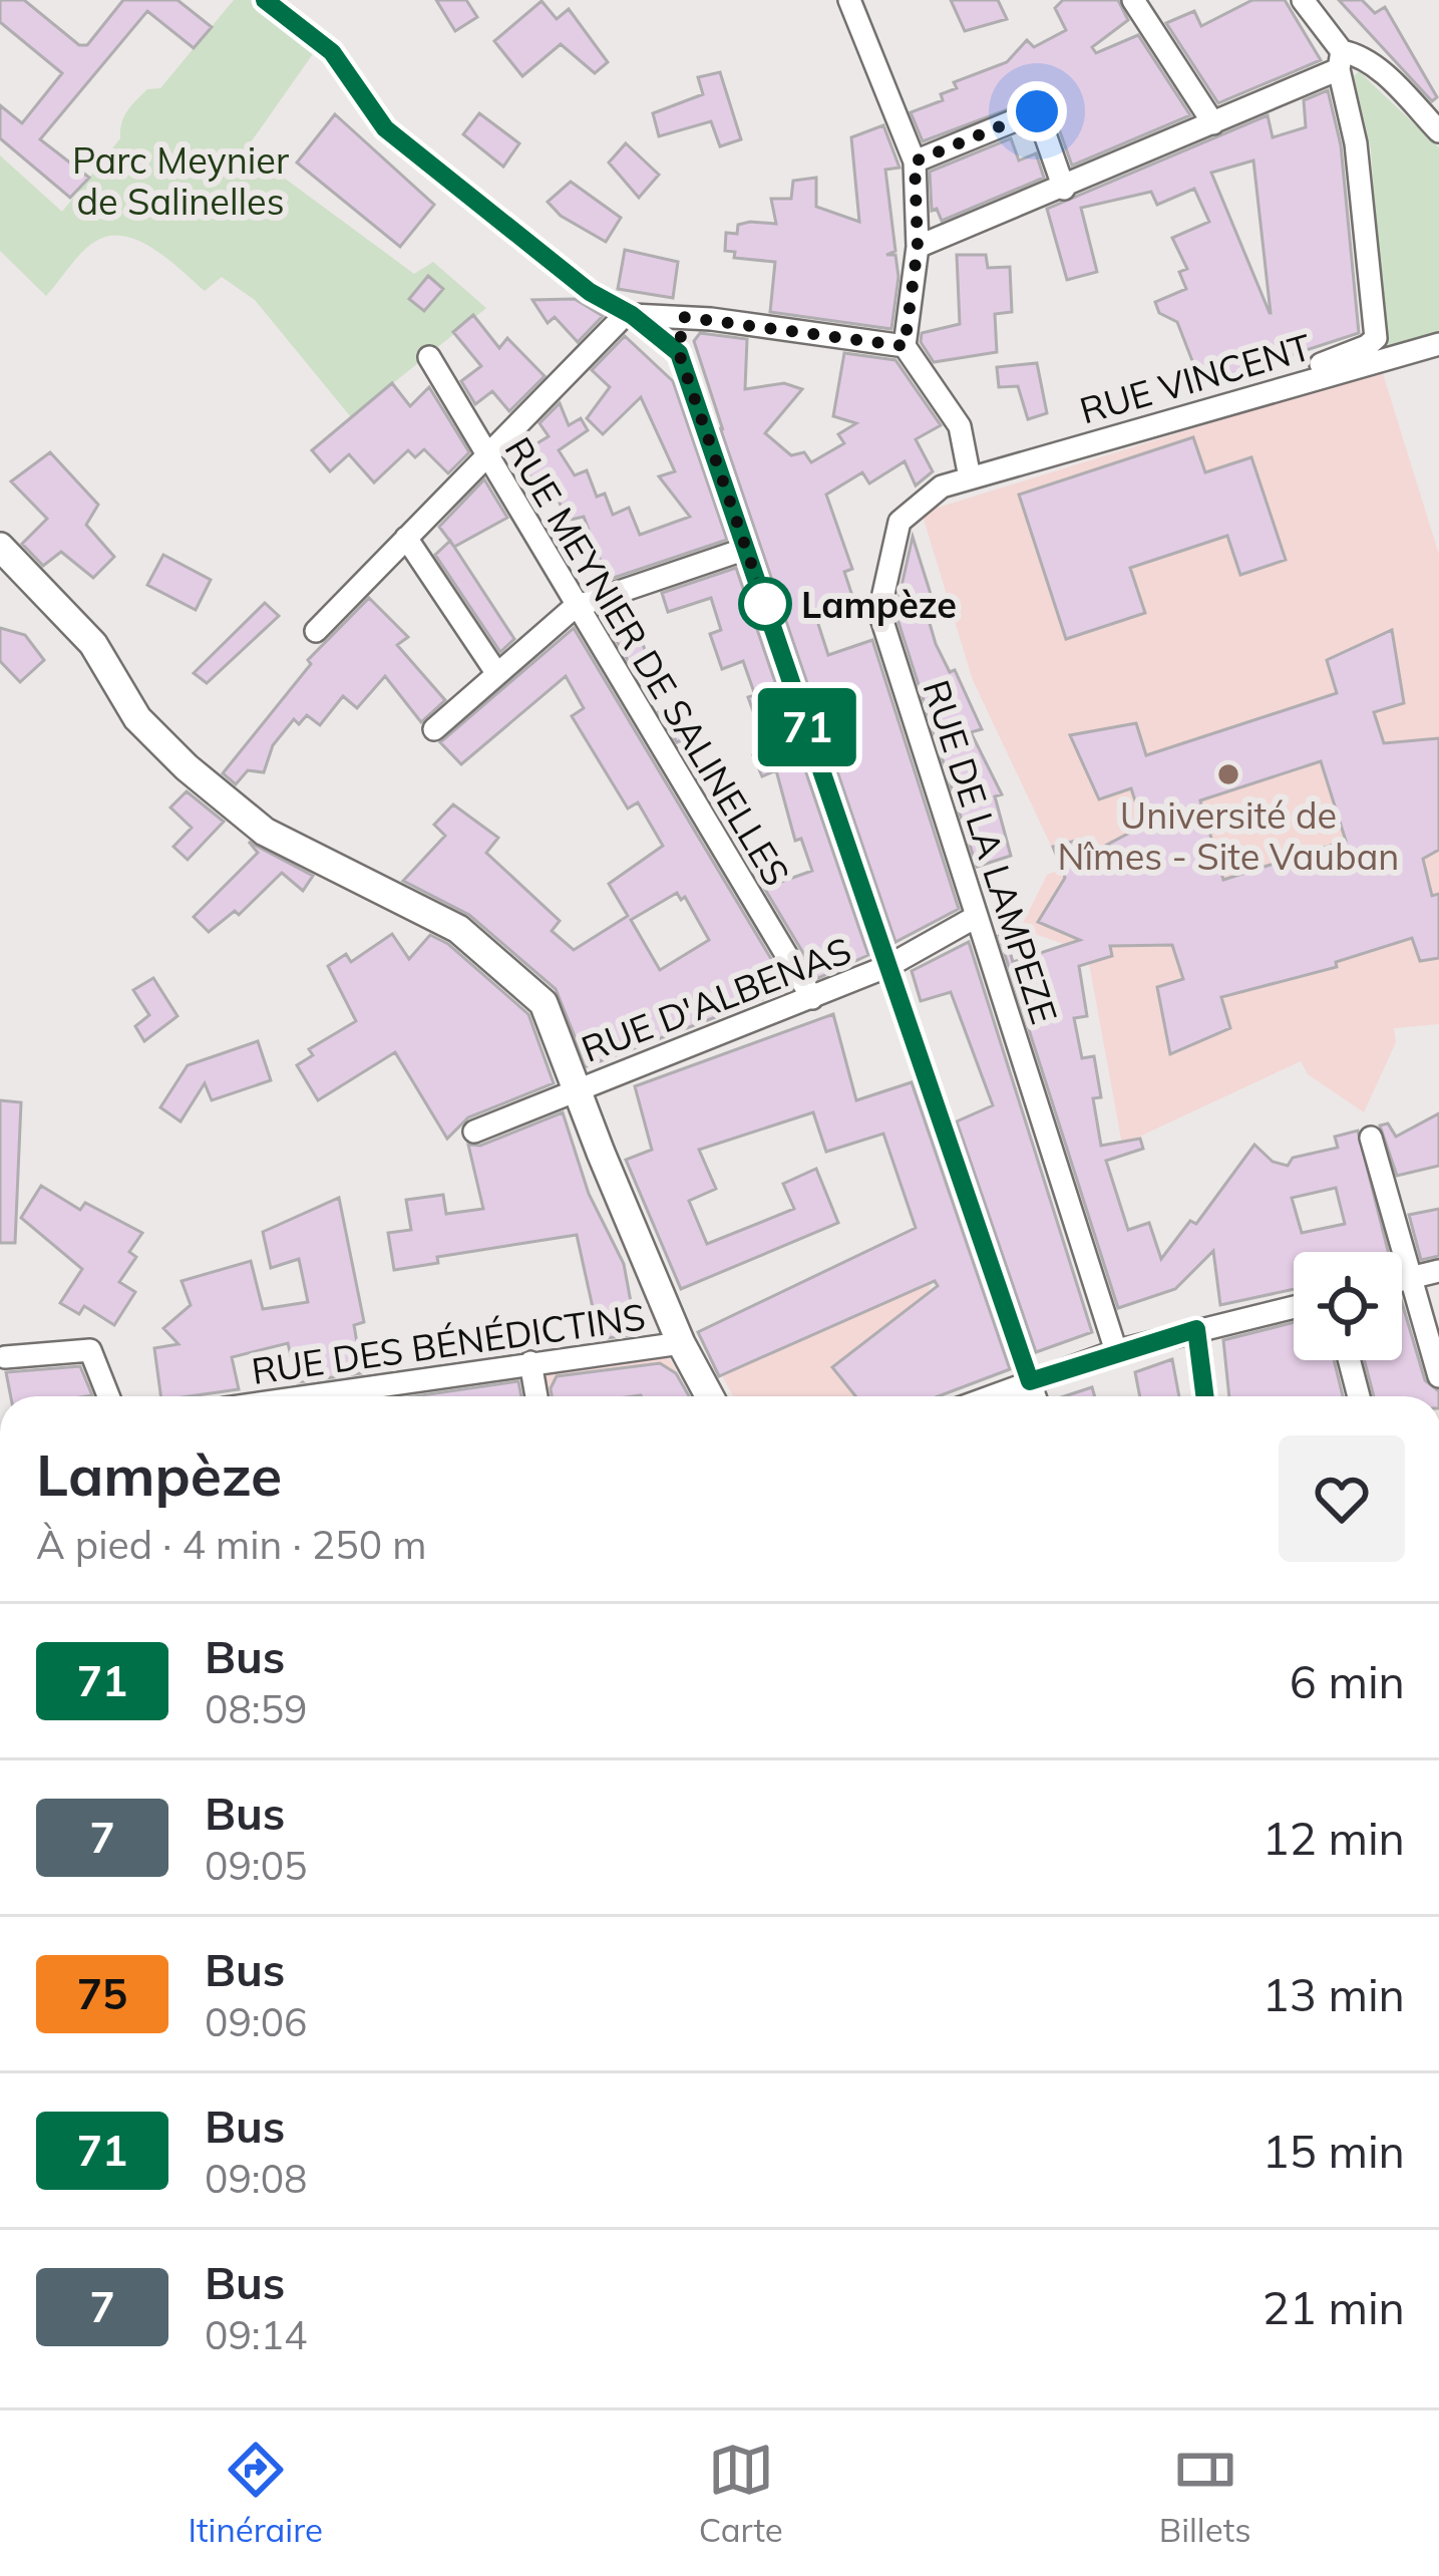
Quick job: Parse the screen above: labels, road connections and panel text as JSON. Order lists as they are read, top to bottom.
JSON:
{
  "streets": {
    "street": [
      "RUE VINCENT",
      "RUE MEYNIER DE SALINELLES",
      "RUE DE LA LAMPEZE",
      "RUE D'ALBENAS",
      "RUE DES BÉNÉDICTINS"
    ]
  },
  "crossings": [
    ["RUE VINCENT", "RUE DE LA LAMPEZE"],
    ["RUE MEYNIER DE SALINELLES", "RUE D'ALBENAS"],
    ["RUE DE LA LAMPEZE", "RUE D'ALBENAS"]
  ],
  "parks": ["Parc Meynier de Salinelles"],
  "places": ["Lampèze", "Université de Nîmes - Site Vauban"],
  "lines": ["bus line 71"],
  "page": {
    "on_map": "71",
    "heading": ["Lampèze", "À pied · 4 min · 250 m"],
    "list": [
      {
        "mark": "71",
        "name": "Bus",
        "note": "08:59",
        "value": "6 min"
      },
      {
        "mark": "7",
        "name": "Bus",
        "note": "09:05",
        "value": "12 min"
      },
      {
        "mark": "75",
        "name": "Bus",
        "note": "09:06",
        "value": "13 min"
      },
      {
        "mark": "71",
        "name": "Bus",
        "note": "09:08",
        "value": "15 min"
      },
      {
        "mark": "7",
        "name": "Bus",
        "note": "09:14",
        "value": "21 min"
      }
    ],
    "tabs": ["Itinéraire", "Carte", "Billets"]
  }
}
